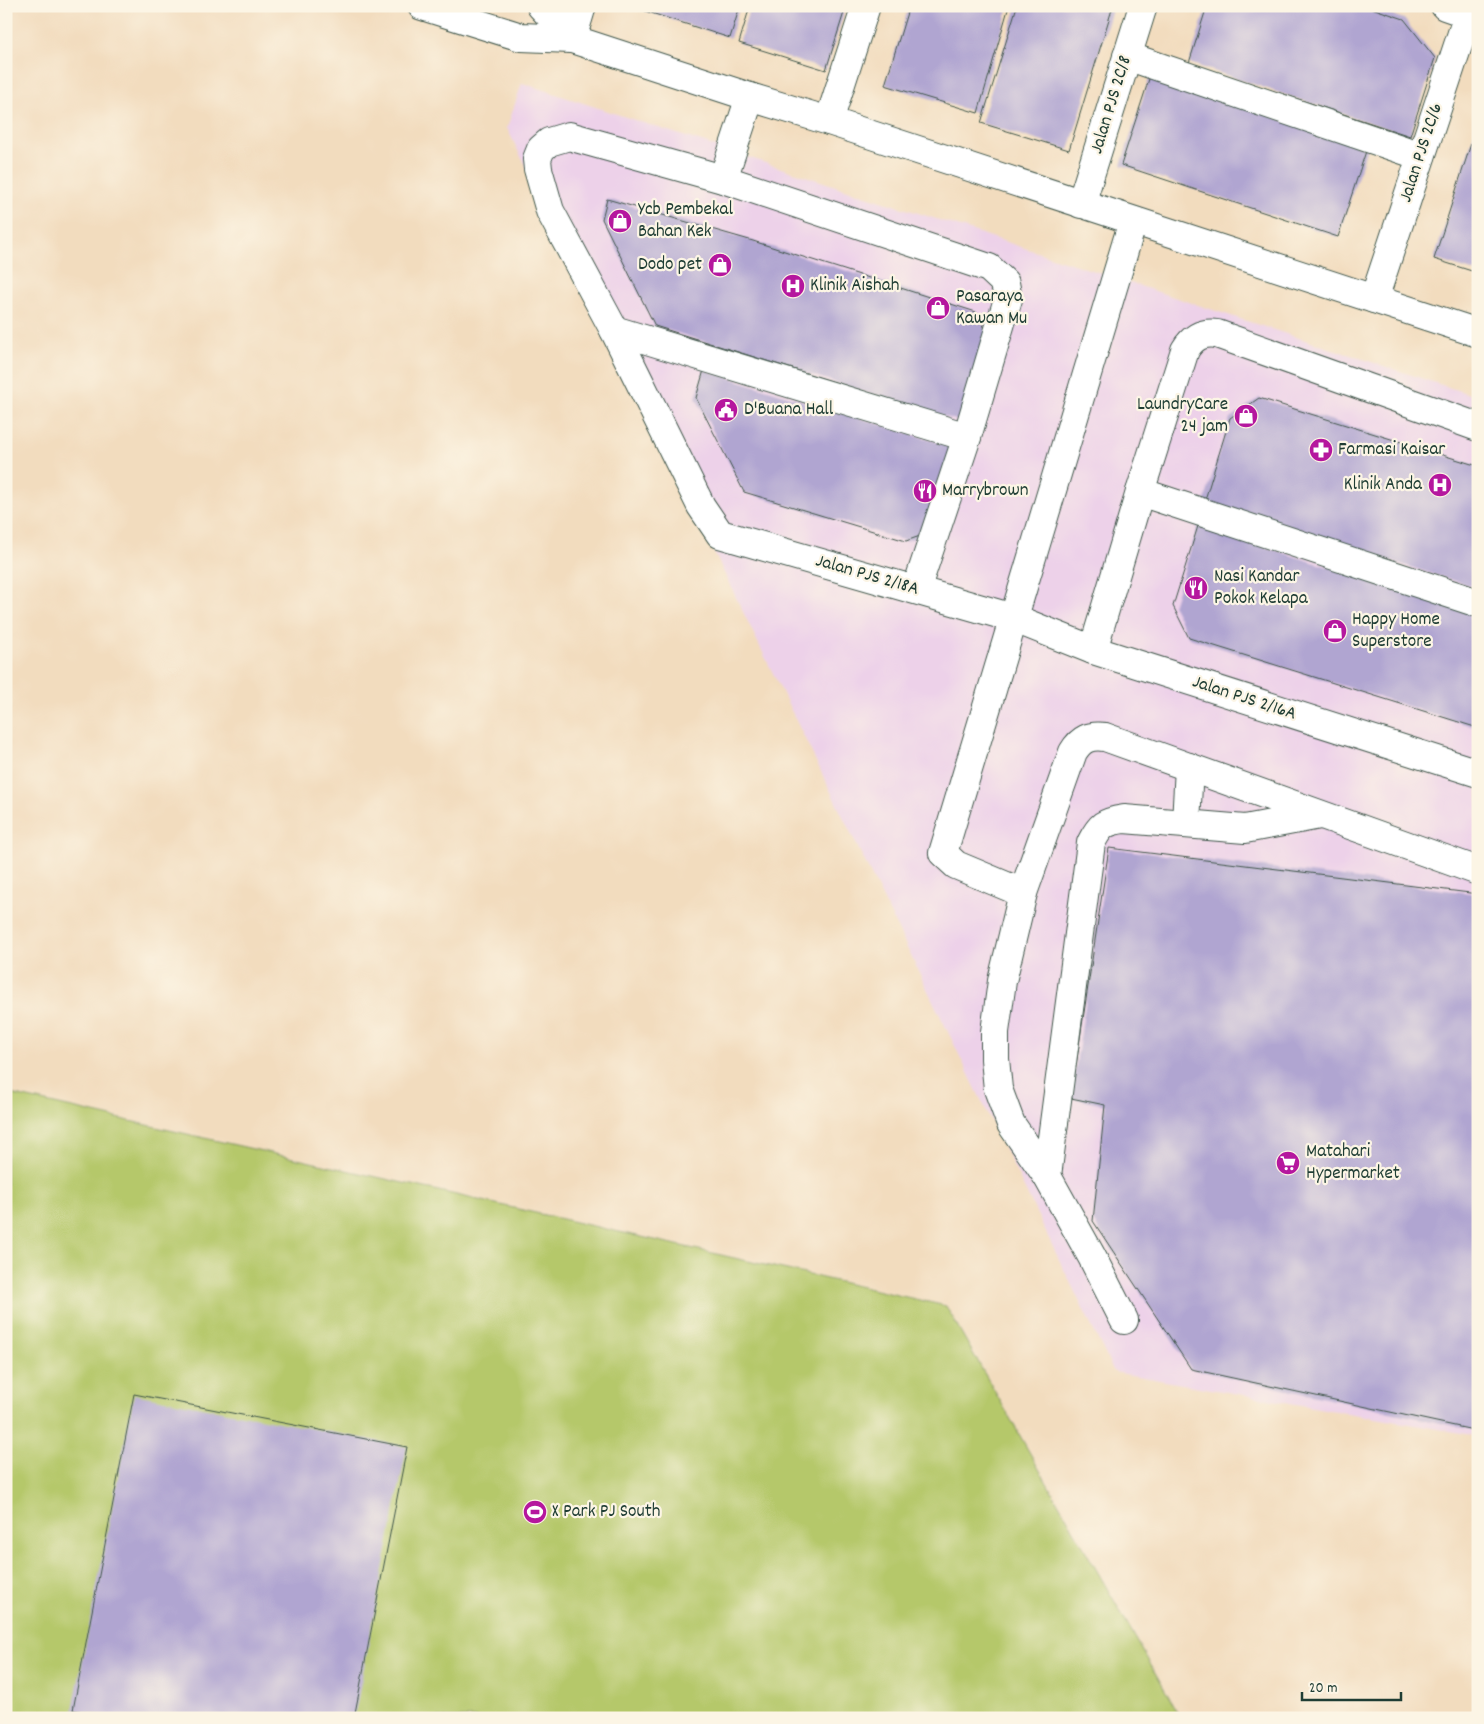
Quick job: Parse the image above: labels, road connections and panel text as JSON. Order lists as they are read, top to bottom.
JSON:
{
  "streets": {
    "street": [
      "Jalan PJS 2C/8",
      "Jalan PJS 2C/6",
      "Jalan PJS 2/18A",
      "Jalan PJS 2/16A"
    ]
  },
  "crossings": [
    ["Jalan PJS 2/18A", "Jalan PJS 2/16A"]
  ],
  "places": {
    "shop": [
      "Ycb Pembekal Bahan Kek",
      "Dodo pet",
      "Pasaraya Kawan Mu",
      "LaundryCare 24 jam",
      "Happy Home Superstore"
    ],
    "hospital": ["Klinik Aishah", "Klinik Anda"],
    "public building": ["D'Buana Hall"],
    "pharmacy": ["Farmasi Kaisar"],
    "restaurant": ["Marrybrown", "Nasi Kandar Pokok Kelapa"],
    "supermarket": ["Matahari Hypermarket"],
    "sports": ["X Park PJ South"]
  },
  "scale_bar": "20 m"
}
